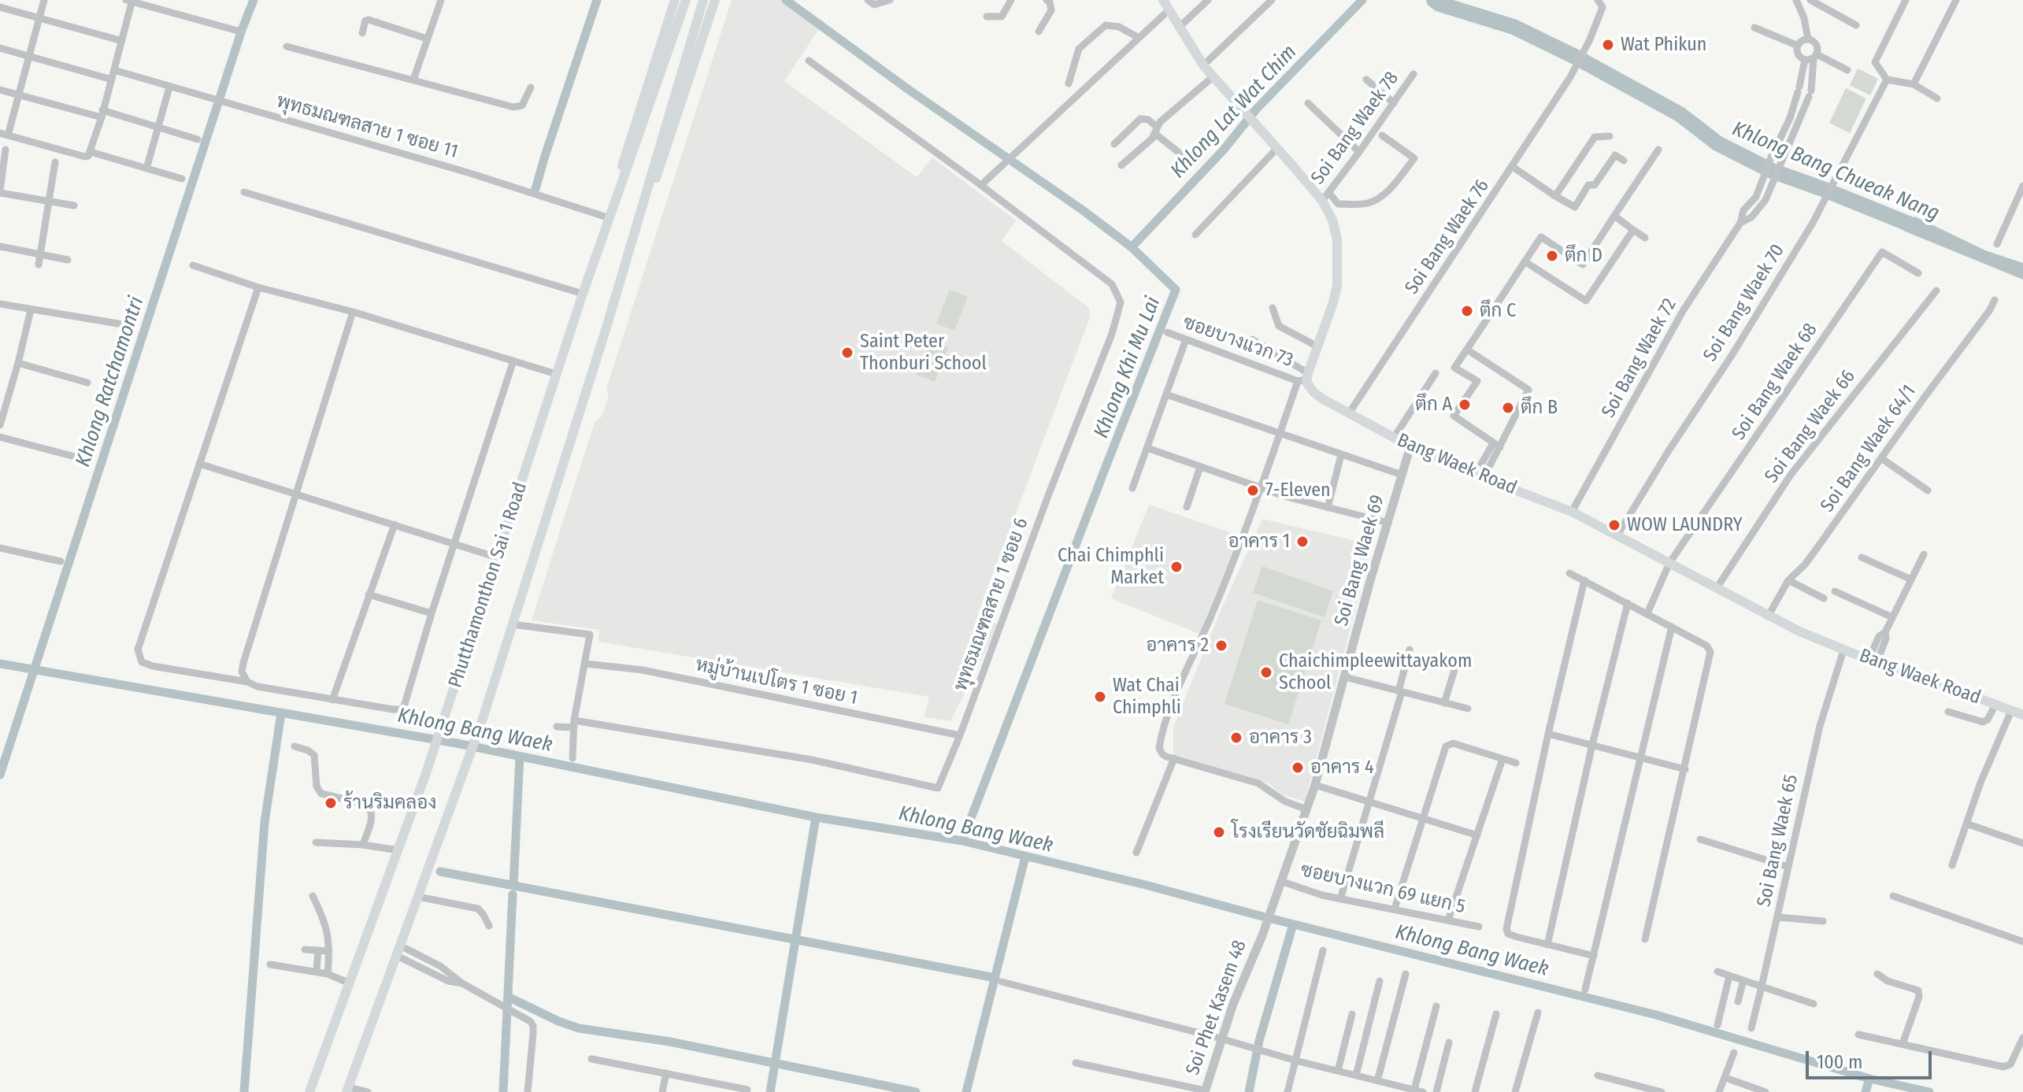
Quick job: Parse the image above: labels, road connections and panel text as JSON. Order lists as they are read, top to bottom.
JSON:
{
  "streets": {
    "main road": ["Bang Waek Road", "Phutthamonthon Sai 1 Road"],
    "street": [
      "พุทธมณฑลสาย 1 ซอย 11",
      "Soi Bang Waek 78",
      "Soi Bang Waek 76",
      "Soi Bang Waek 70",
      "ซอยบางแวก 73",
      "Soi Bang Waek 72",
      "Soi Bang Waek 68",
      "Soi Bang Waek 66",
      "Soi Bang Waek 64/1",
      "Soi Bang Waek 69",
      "พุทธมณฑลสาย 1 ซอย 6",
      "หมู่บ้านเปโตร 1 ซอย 1",
      "Soi Bang Waek 65",
      "ซอยบางแวก 69 แยก 5",
      "Soi Phet Kasem 48"
    ]
  },
  "crossings": [
    ["พุทธมณฑลสาย 1 ซอย 11", "Phutthamonthon Sai 1 Road"],
    ["Soi Bang Waek 76", "Bang Waek Road"],
    ["Soi Bang Waek 70", "Bang Waek Road"],
    ["ซอยบางแวก 73", "Bang Waek Road"],
    ["Soi Bang Waek 72", "Bang Waek Road"],
    ["Soi Bang Waek 68", "Bang Waek Road"],
    ["Soi Bang Waek 66", "Bang Waek Road"],
    ["Soi Bang Waek 64/1", "Bang Waek Road"],
    ["Bang Waek Road", "Soi Bang Waek 69"],
    ["Bang Waek Road", "Soi Bang Waek 65"],
    ["Soi Bang Waek 69", "ซอยบางแวก 69 แยก 5"],
    ["Soi Bang Waek 69", "Soi Phet Kasem 48"],
    ["พุทธมณฑลสาย 1 ซอย 6", "หมู่บ้านเปโตร 1 ซอย 1"]
  ],
  "water": [
    "Khlong Lat Wat Chim",
    "Khlong Bang Chueak Nang",
    "Khlong Khi Mu Lai",
    "Khlong Ratchamontri",
    "Khlong Bang Waek"
  ],
  "places": [
    "Wat Phikun",
    "ตึก D",
    "ตึก C",
    "Saint Peter Thonburi School",
    "ตึก A",
    "ตึก B",
    "7-Eleven",
    "WOW LAUNDRY",
    "อาคาร 1",
    "Chai Chimphli Market",
    "อาคาร 2",
    "Chaichimpleewittayakom School",
    "Wat Chai Chimphli",
    "อาคาร 3",
    "อาคาร 4",
    "ร้านริมคลอง",
    "โรงเรียนวัดชัยฉิมพลี"
  ],
  "scale_bar": "100 m"
}
